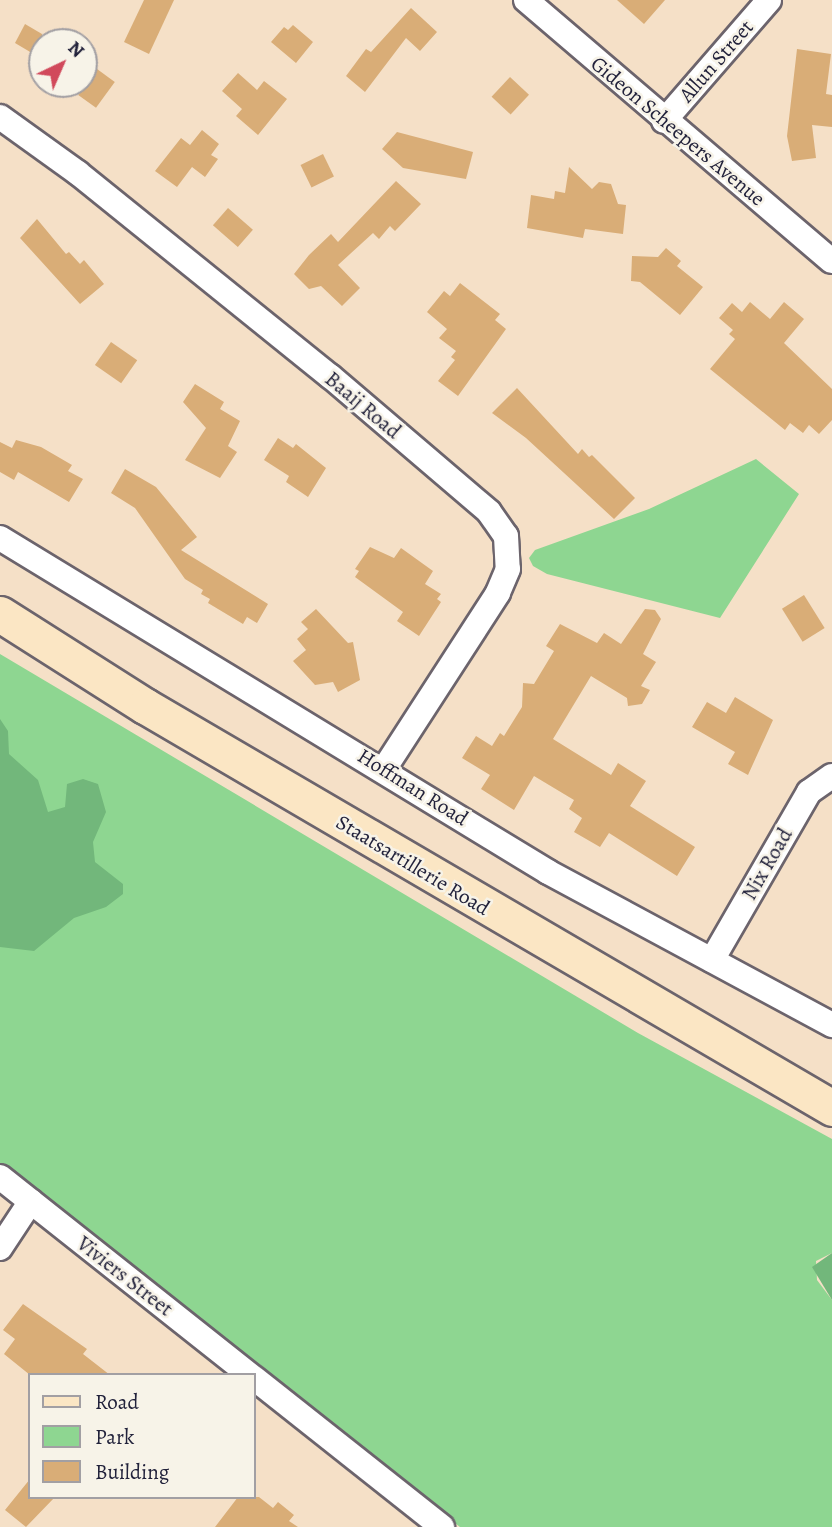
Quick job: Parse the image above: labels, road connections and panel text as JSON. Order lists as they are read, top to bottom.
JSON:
{
  "streets": {
    "street": [
      "Allun Street",
      "Gideon Scheepers Avenue",
      "Baaij Road",
      "Hoffman Road",
      "Nix Road",
      "Staatsartillerie Road",
      "Viviers Street"
    ]
  },
  "crossings": [
    ["Allun Street", "Gideon Scheepers Avenue"],
    ["Baaij Road", "Hoffman Road"],
    ["Hoffman Road", "Nix Road"]
  ],
  "legend": ["Road", "Park", "Building"],
  "north": "top right"
}
